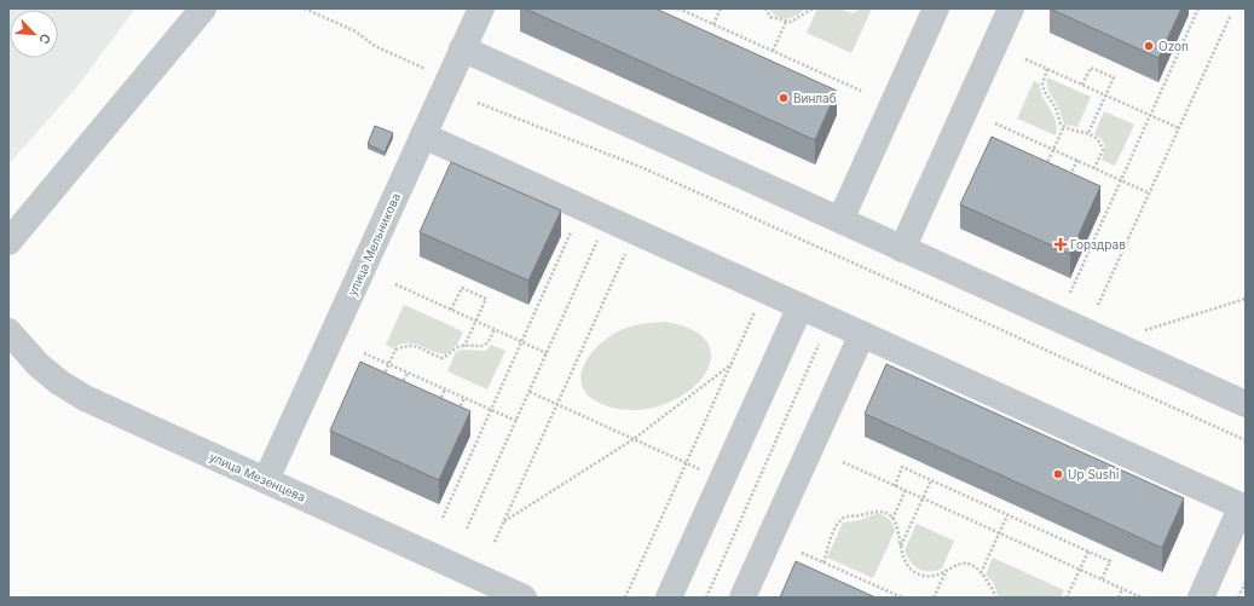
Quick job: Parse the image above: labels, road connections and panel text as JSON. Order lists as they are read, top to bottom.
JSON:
{
  "streets": {
    "street": ["улица Мельникова", "улица Мезенцева"]
  },
  "crossings": [
    ["улица Мельникова", "улица Мезенцева"]
  ],
  "places": {
    "other": ["Ozon", "Винлаб", "Up Sushi"],
    "health": ["Горздрав"]
  },
  "north": "bottom right"
}
